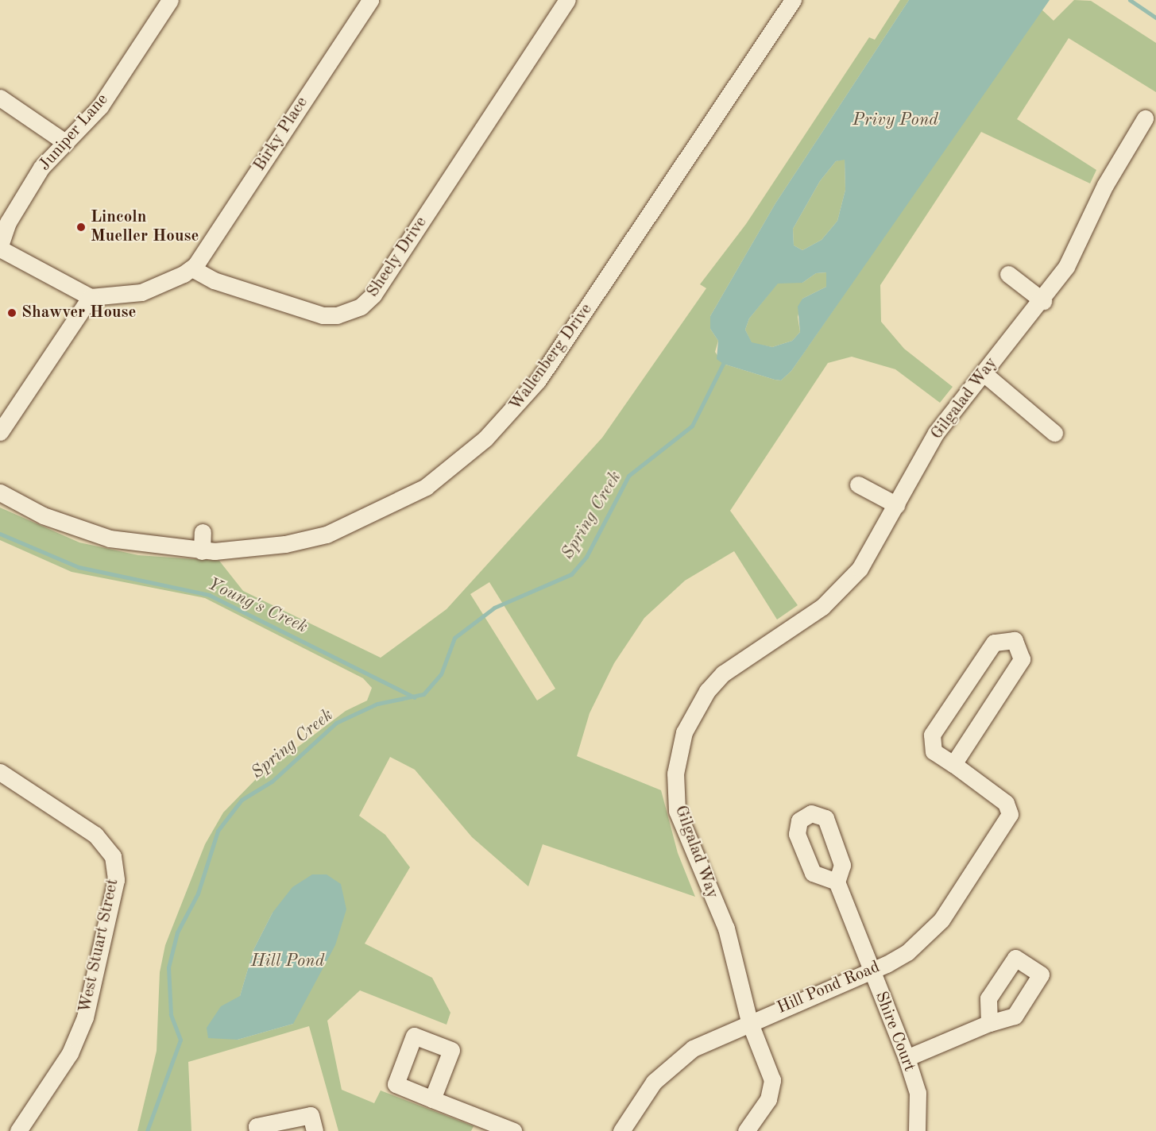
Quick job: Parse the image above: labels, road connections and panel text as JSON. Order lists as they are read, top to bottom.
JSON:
{
  "streets": {
    "street": [
      "Juniper Lane",
      "Birky Place",
      "Sheely Drive",
      "Wallenberg Drive",
      "Gilgalad Way",
      "West Stuart Street",
      "Hill Pond Road",
      "Shire Court"
    ]
  },
  "crossings": [
    ["Birky Place", "Sheely Drive"],
    ["Gilgalad Way", "Hill Pond Road"],
    ["Hill Pond Road", "Shire Court"]
  ],
  "water": [
    "Privy Pond",
    "Spring Creek",
    "Young's Creek",
    "Hill Pond"
  ],
  "places": ["Lincoln Mueller House", "Shawver House"]
}
